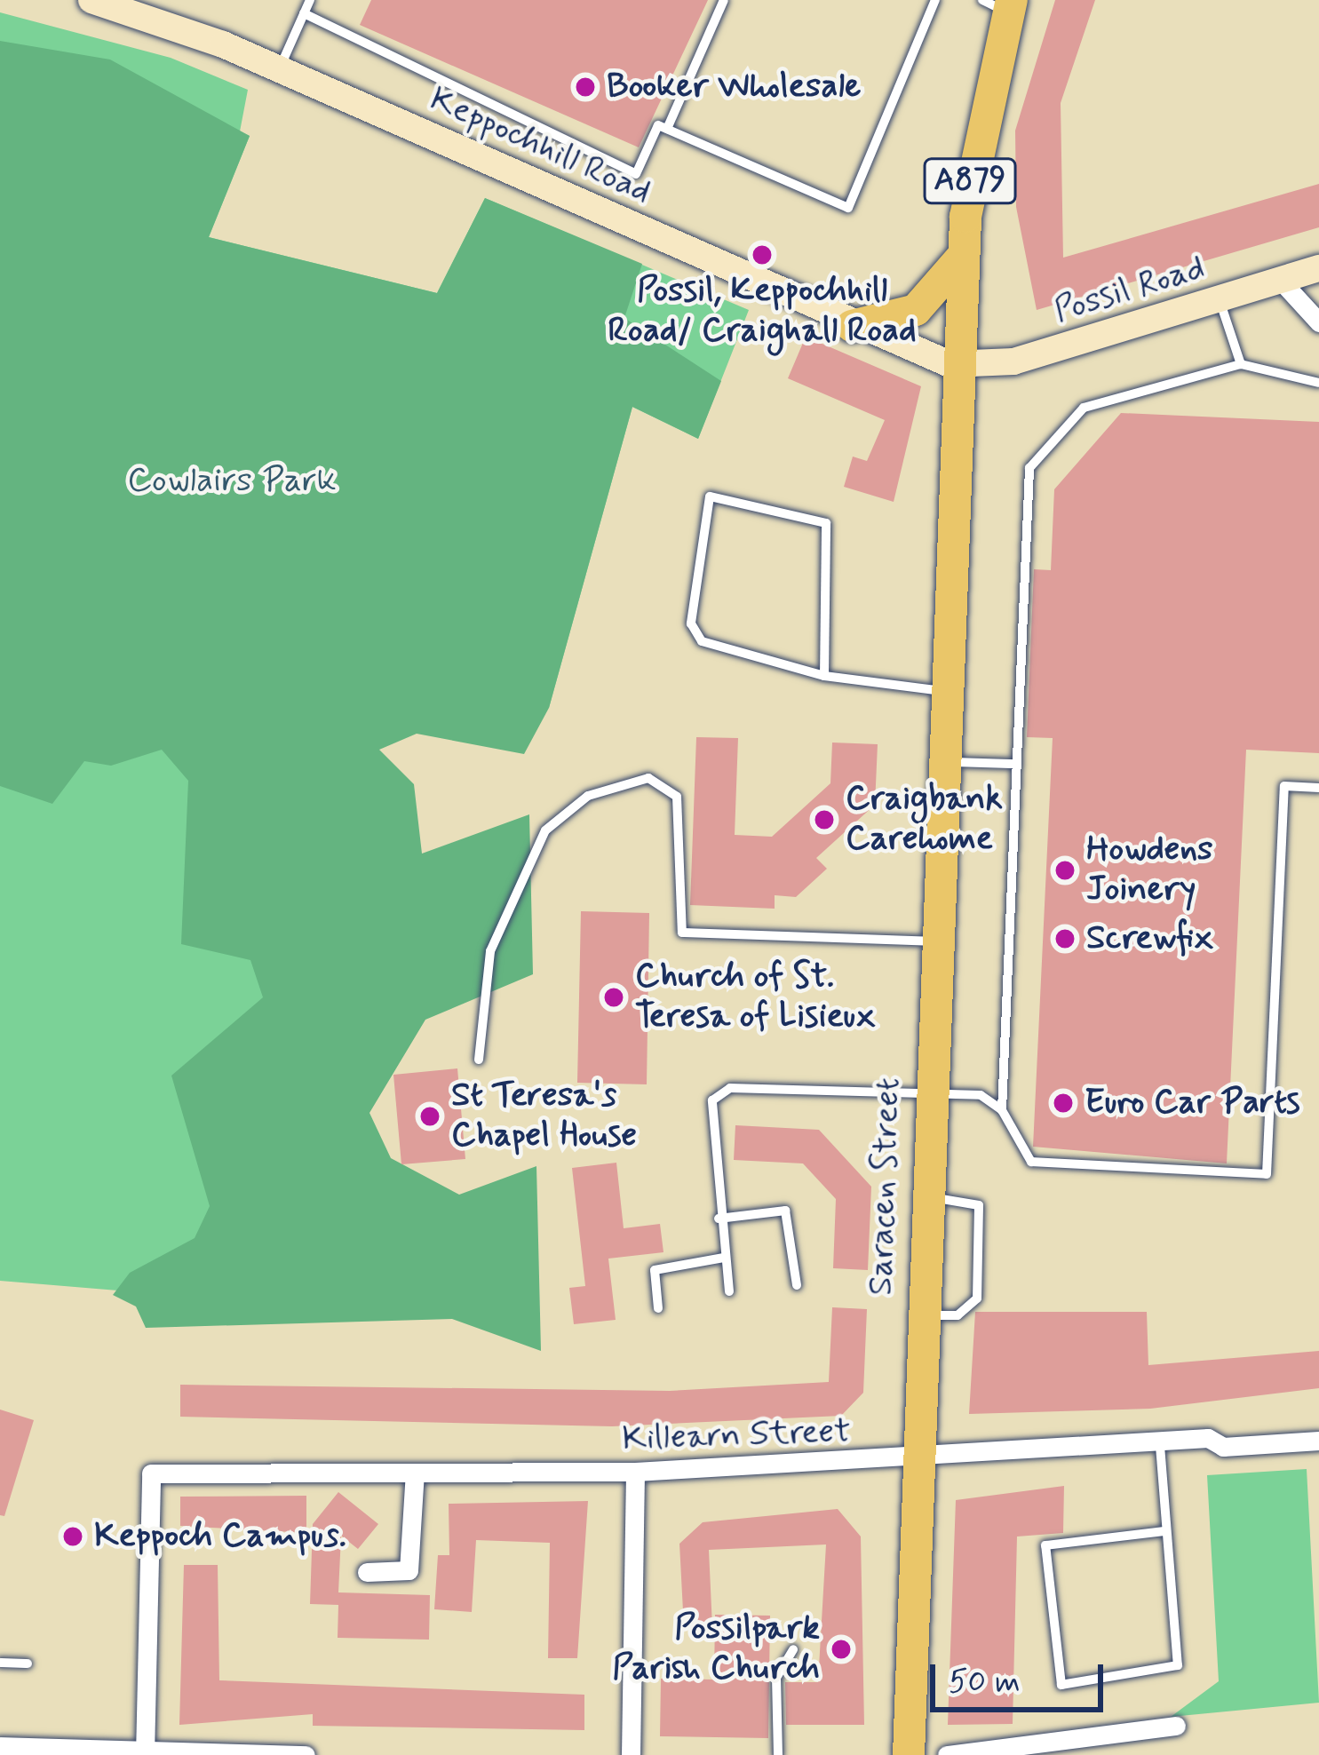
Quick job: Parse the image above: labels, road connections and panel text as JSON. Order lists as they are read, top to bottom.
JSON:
{
  "streets": {
    "main road": ["A879", "Saracen Street"],
    "street": ["Keppochhill Road", "Possil Road", "Killearn Street"]
  },
  "crossings": [
    ["Keppochhill Road", "A879"],
    ["Keppochhill Road", "Possil Road"],
    ["Keppochhill Road", "Saracen Street"],
    ["A879", "Possil Road"],
    ["A879", "Saracen Street"],
    ["Possil Road", "Saracen Street"],
    ["Saracen Street", "Killearn Street"]
  ],
  "parks": ["Cowlairs Park"],
  "places": [
    "Booker Wholesale",
    "Possil, Keppochhill Road/ Craighall Road",
    "Craigbank Carehome",
    "Howdens Joinery",
    "Screwfix",
    "Church of St. Teresa of Lisieux",
    "Euro Car Parts",
    "St Teresa's Chapel House",
    "Keppoch Campus.",
    "Possilpark Parish Church"
  ],
  "scale_bar": "50 m"
}
